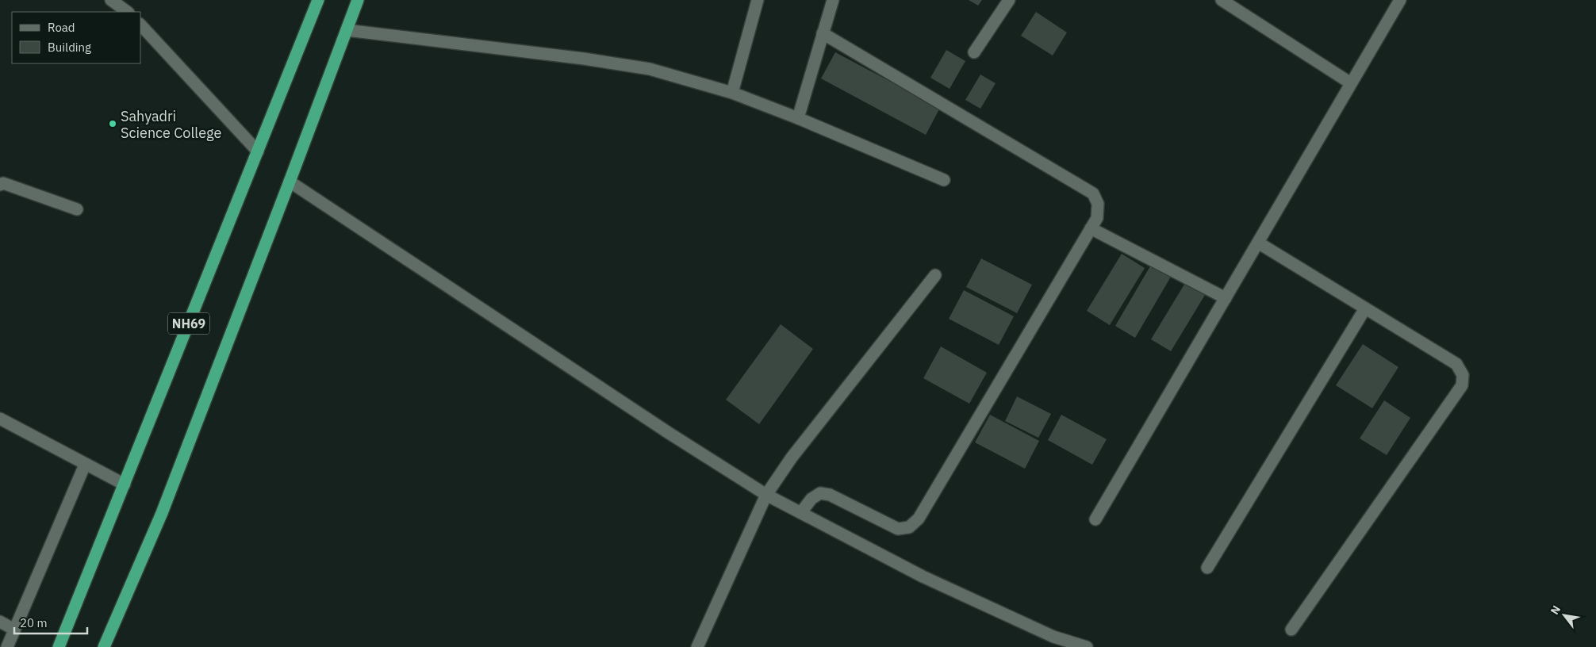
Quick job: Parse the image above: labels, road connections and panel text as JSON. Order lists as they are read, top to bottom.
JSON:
{
  "streets": {
    "highway": ["NH69"]
  },
  "places": ["Sahyadri Science College"],
  "legend": ["Road", "Building"],
  "scale_bar": "20 m",
  "north": "top left"
}
